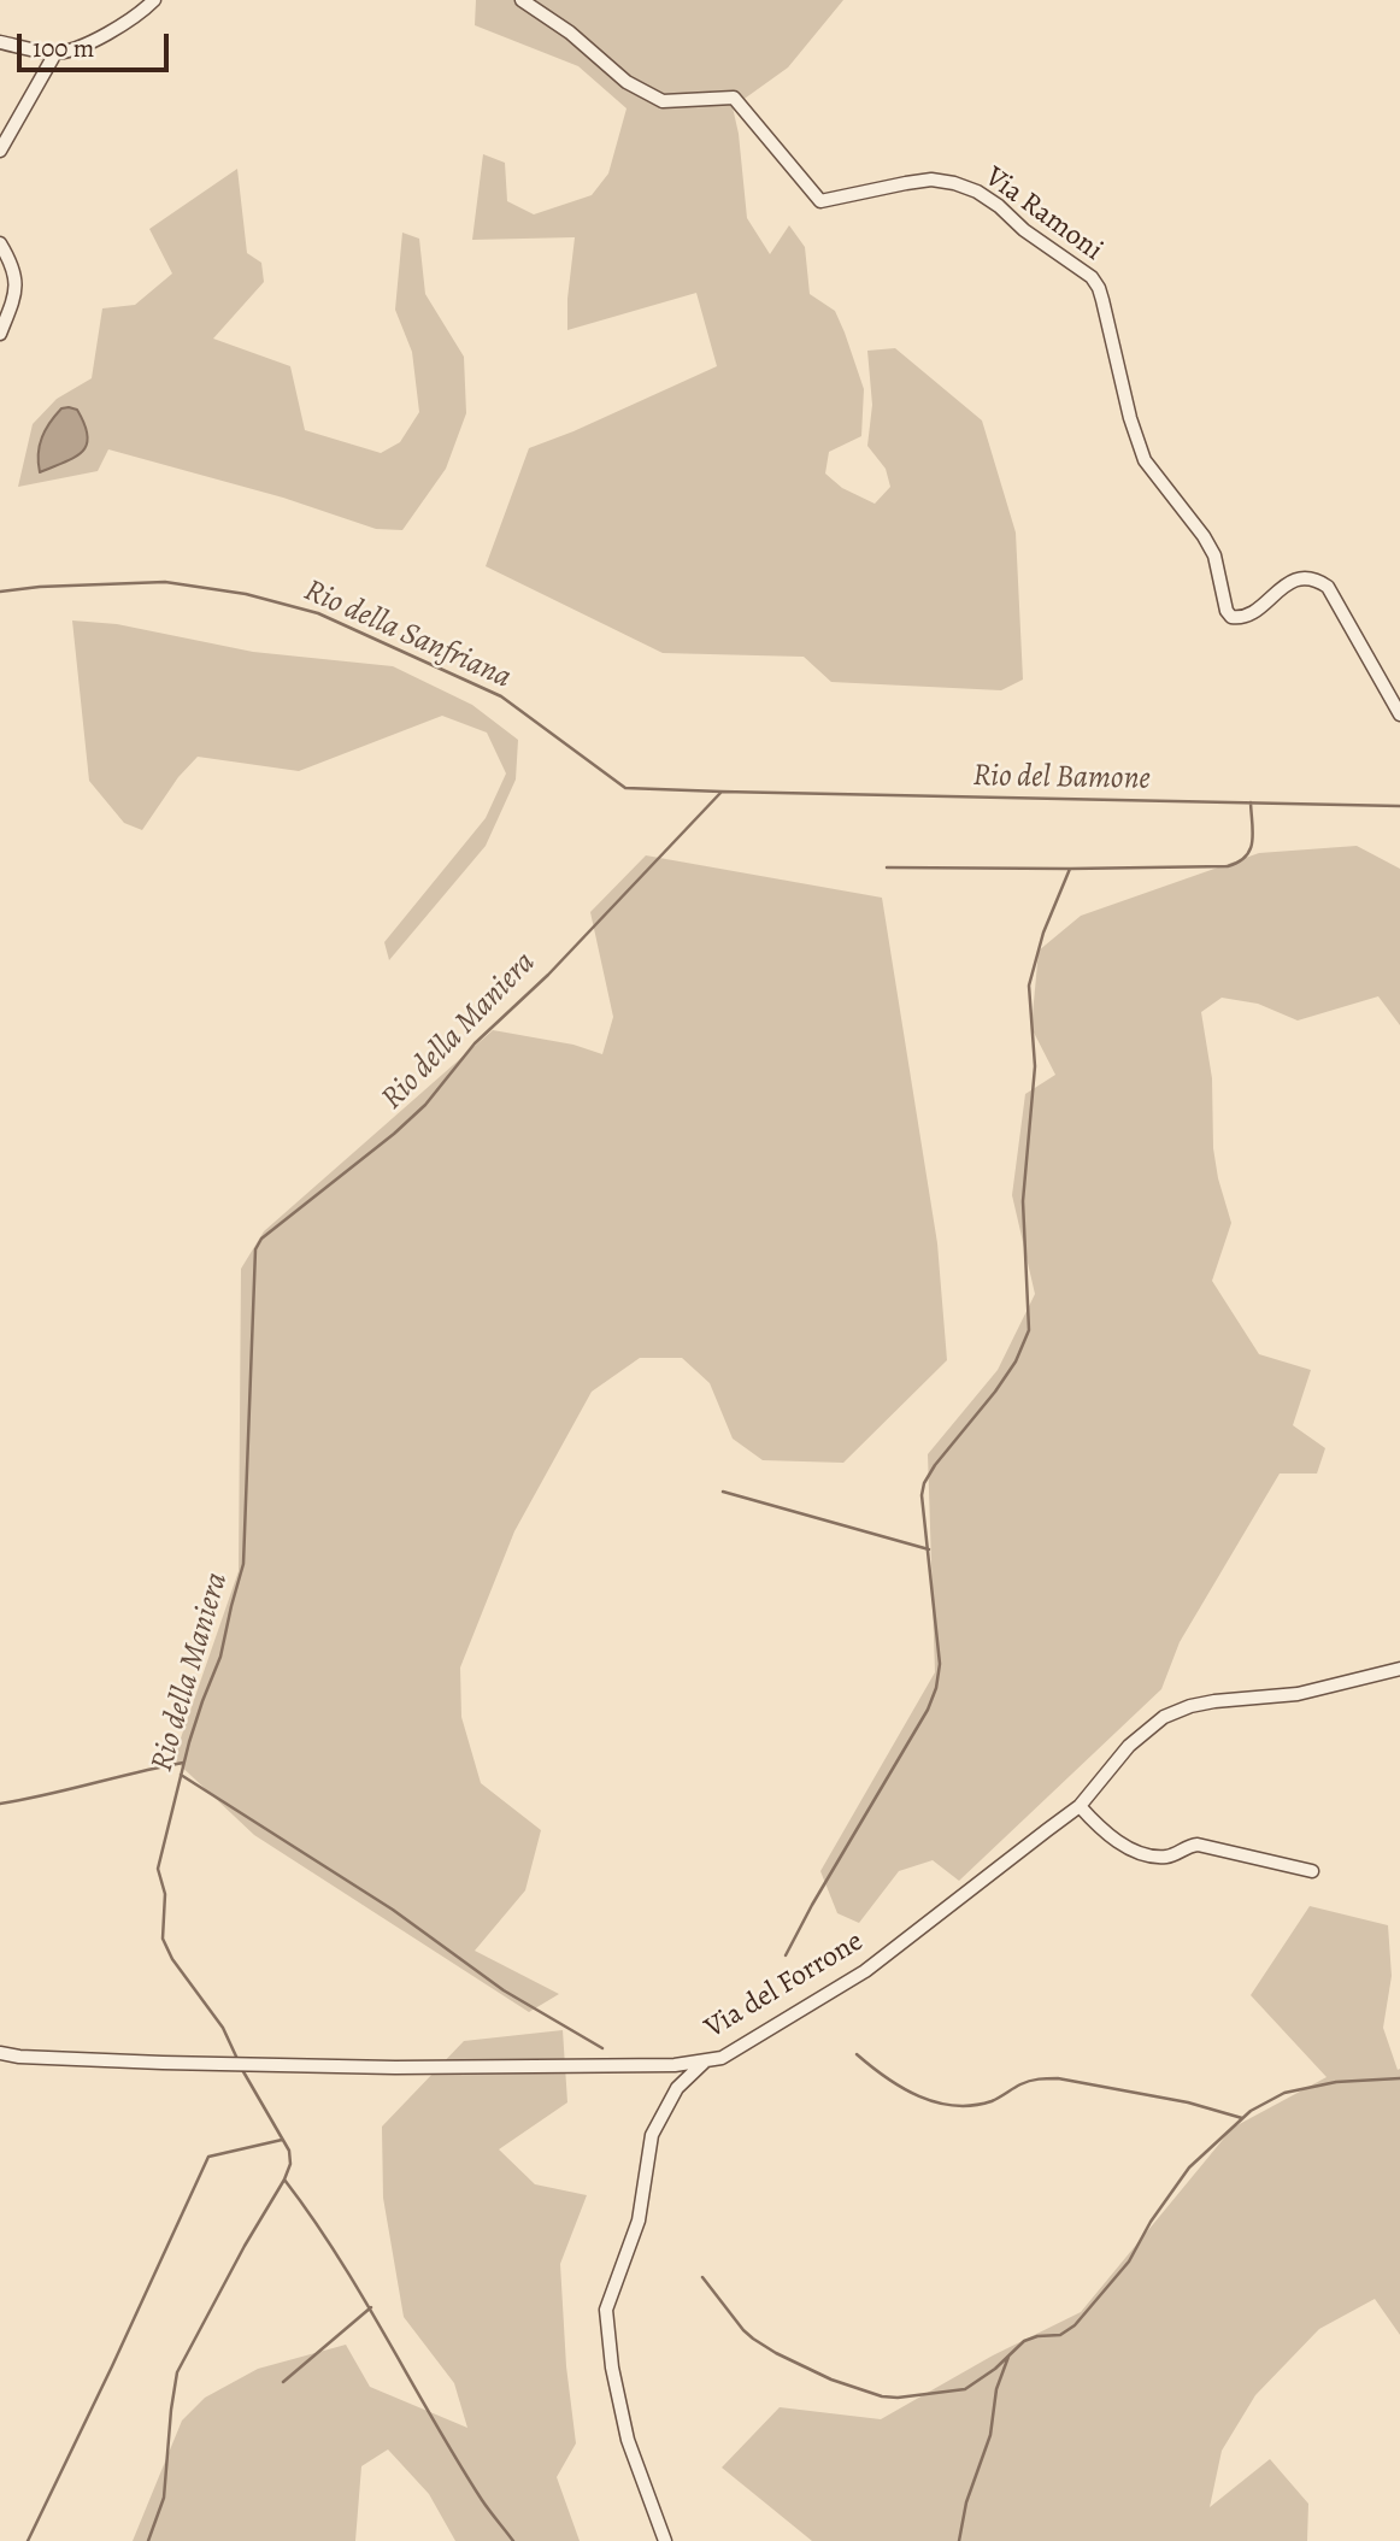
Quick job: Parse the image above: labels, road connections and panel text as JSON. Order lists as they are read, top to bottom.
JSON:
{
  "streets": {
    "street": ["Via Ramoni", "Via del Forrone"]
  },
  "water": ["Rio della Sanfriana", "Rio del Bamone", "Rio della Maniera"],
  "scale_bar": "100 m"
}
